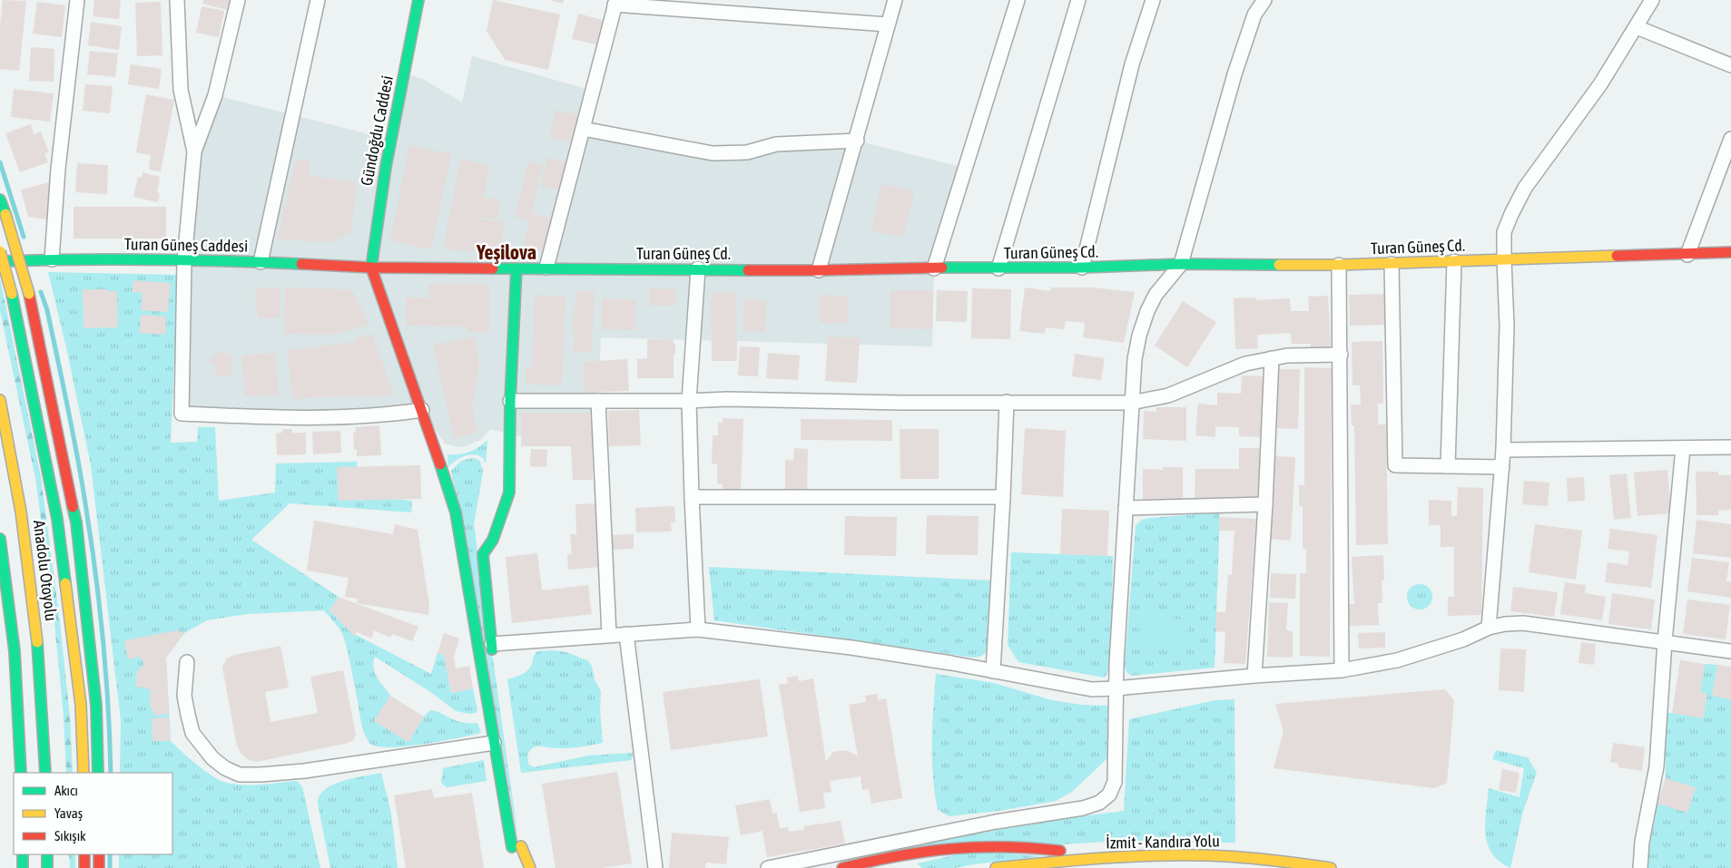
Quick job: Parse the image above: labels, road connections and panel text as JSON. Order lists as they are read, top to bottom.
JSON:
{
  "streets": {
    "main road": [
      "Gündoğdu Caddesi",
      "Turan Güneş Caddesi",
      "Turan Güneş Cd.",
      "Anadolu Otoyolu",
      "İzmit - Kandıra Yolu"
    ]
  },
  "crossings": [
    ["Gündoğdu Caddesi", "Turan Güneş Caddesi"],
    ["Gündoğdu Caddesi", "Turan Güneş Cd."],
    ["Turan Güneş Caddesi", "Turan Güneş Cd."]
  ],
  "districts": ["Yeşilova"],
  "legend": ["Akıcı", "Yavaş", "Sıkışık"]
}
